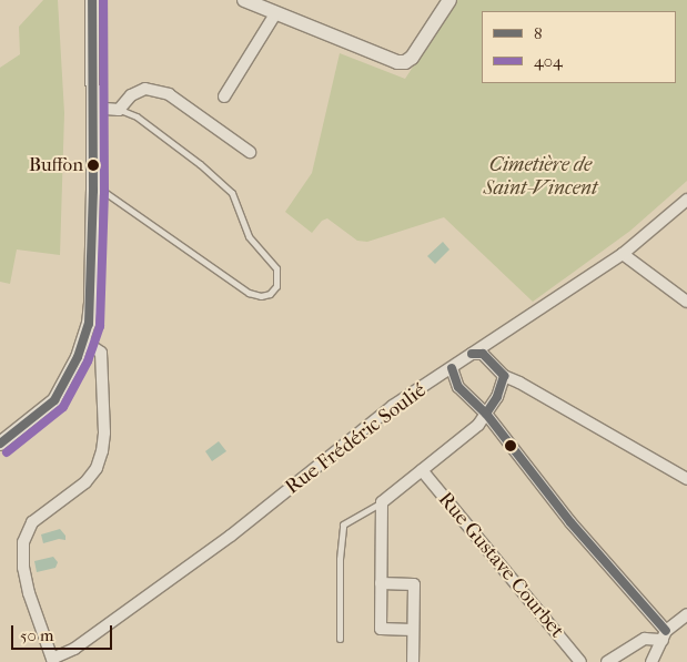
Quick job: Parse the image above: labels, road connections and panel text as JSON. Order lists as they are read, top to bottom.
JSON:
{
  "streets": {
    "street": ["Rue Frédéric Soulié", "Rue Gustave Courbet"]
  },
  "parks": ["Cimetière de Saint-Vincent"],
  "places": ["Buffon"],
  "lines": ["transit line 8", "transit line 404"],
  "legend": ["8", "404"],
  "scale_bar": "50 m"
}
